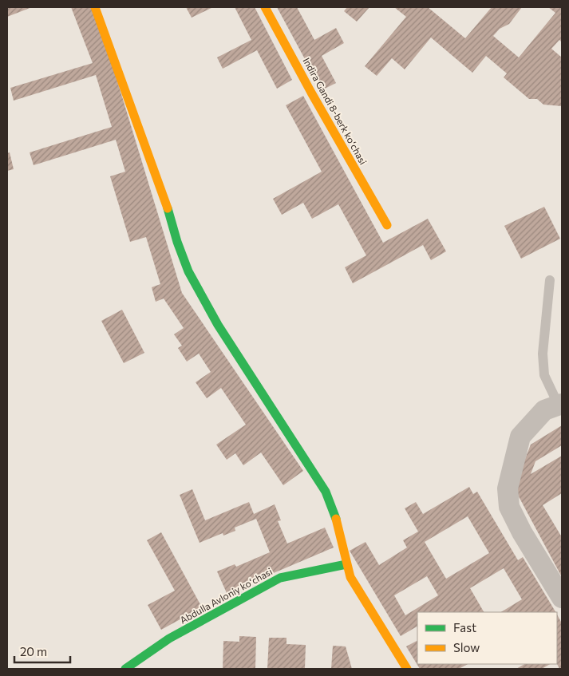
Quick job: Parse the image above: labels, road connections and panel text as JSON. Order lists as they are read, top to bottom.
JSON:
{
  "streets": {
    "street": ["Indira Gandi 8-berk koʻchasi", "Abdulla Avloniy koʻchasi"]
  },
  "legend": ["Fast", "Slow"],
  "scale_bar": "20 m"
}
